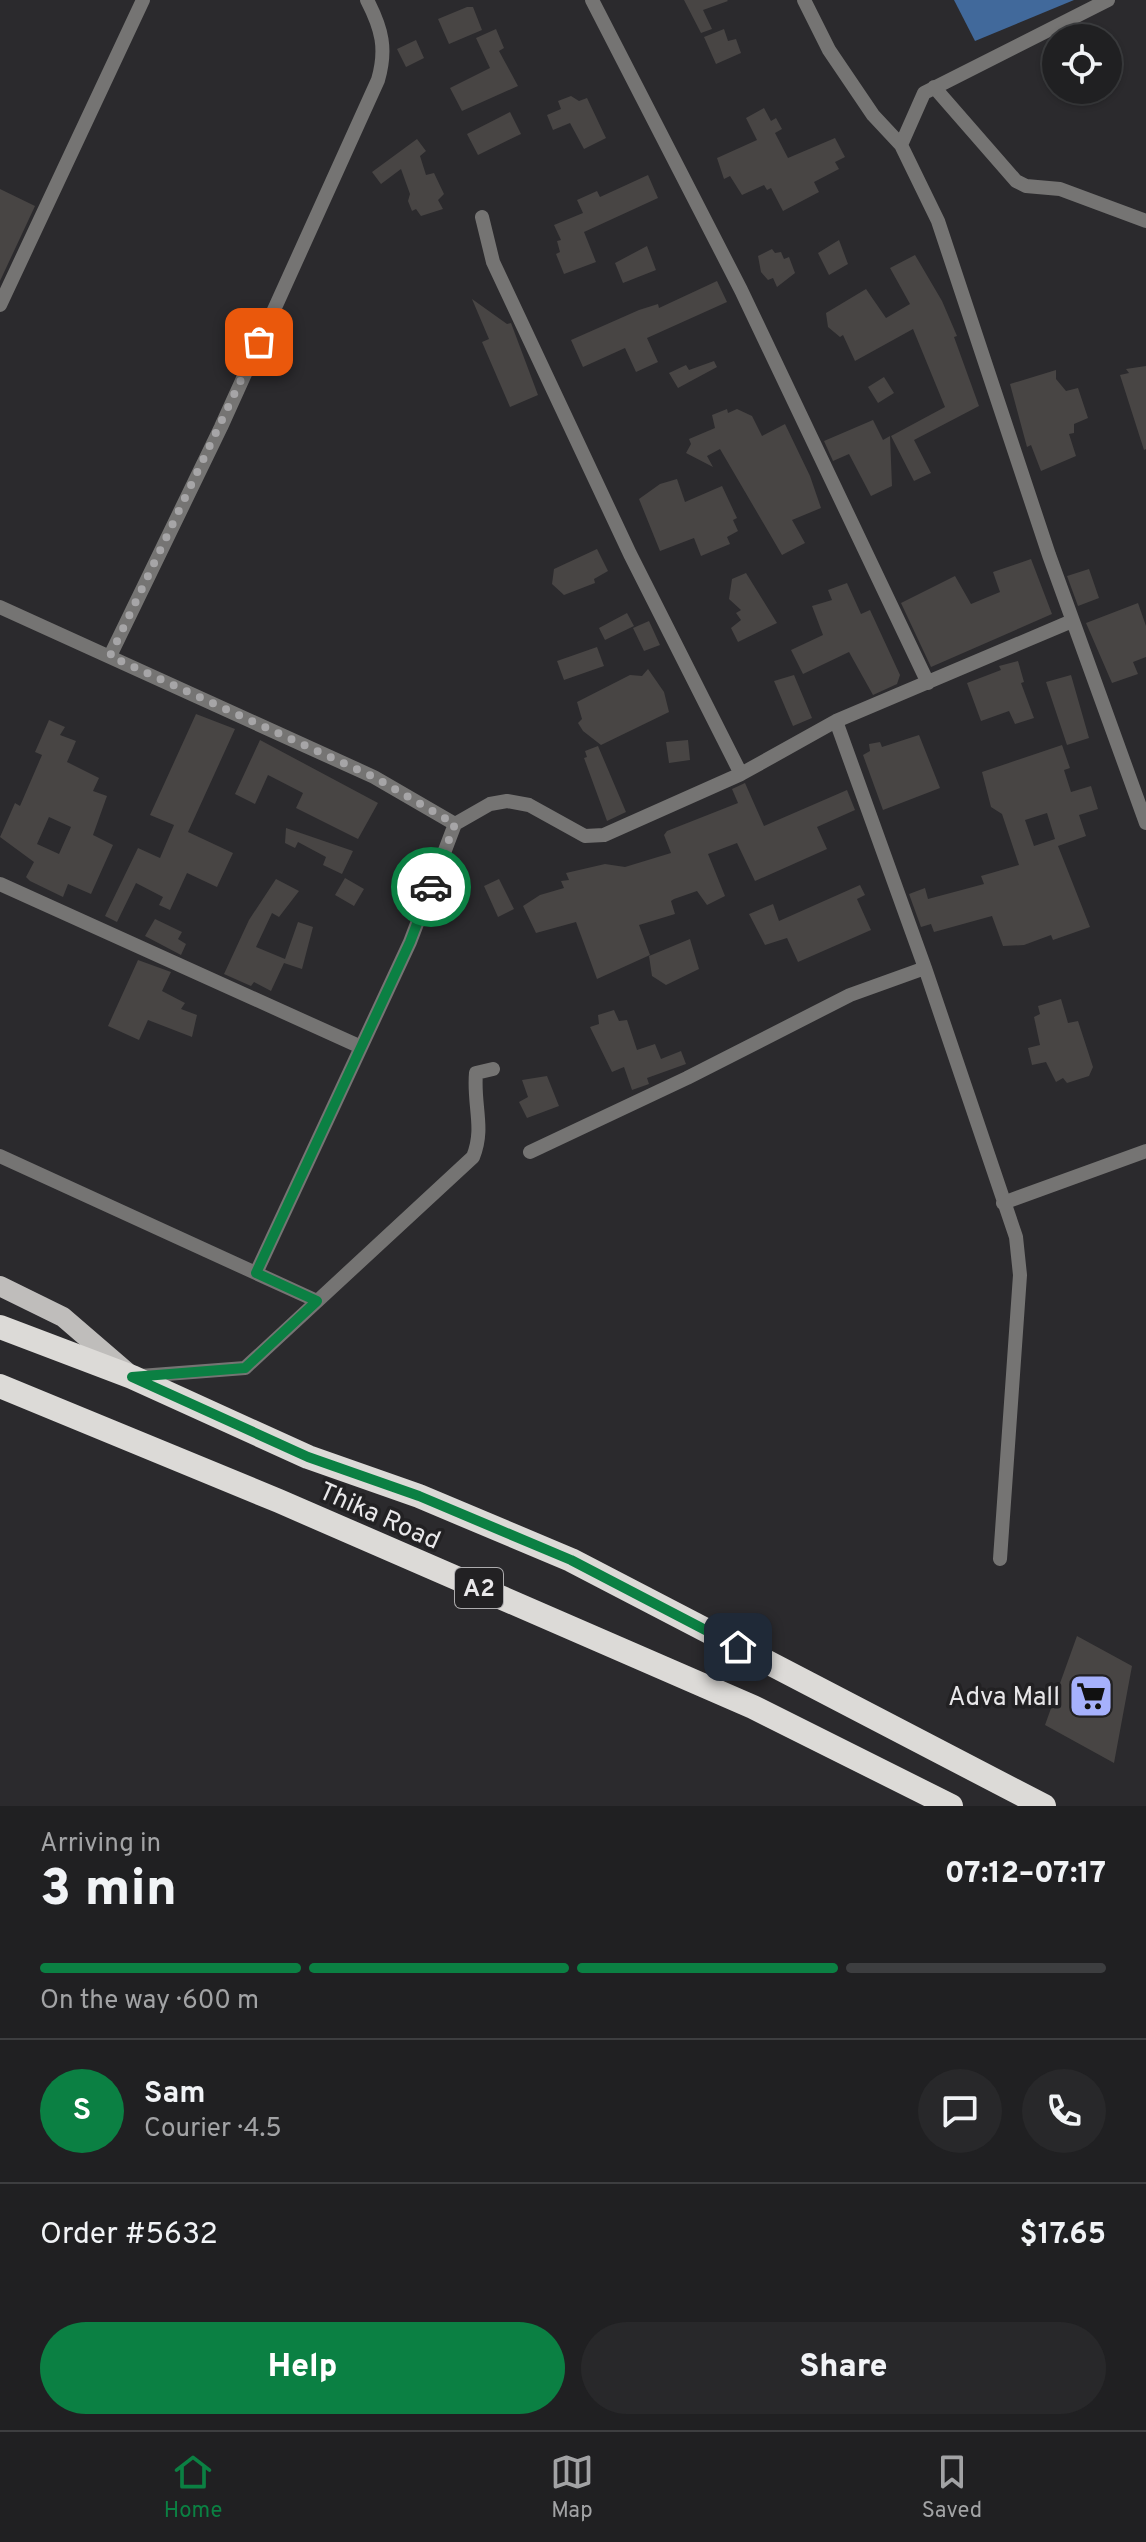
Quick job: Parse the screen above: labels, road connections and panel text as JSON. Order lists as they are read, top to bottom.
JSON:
{
  "streets": {
    "highway": ["Thika Road", "A2"]
  },
  "places": {
    "supermarket": ["Adva Mall"]
  },
  "page": {
    "heading": ["3 min", "Arriving in", "07:12–07:17"],
    "panel": [
      "Sam",
      "Courier · 4.5",
      "Order #5632",
      "$17.65"
    ],
    "bar": "On the way · 600 m",
    "round": "S",
    "buttons": ["Help", "Share"],
    "tabs": ["Home", "Map", "Saved"]
  }
}
